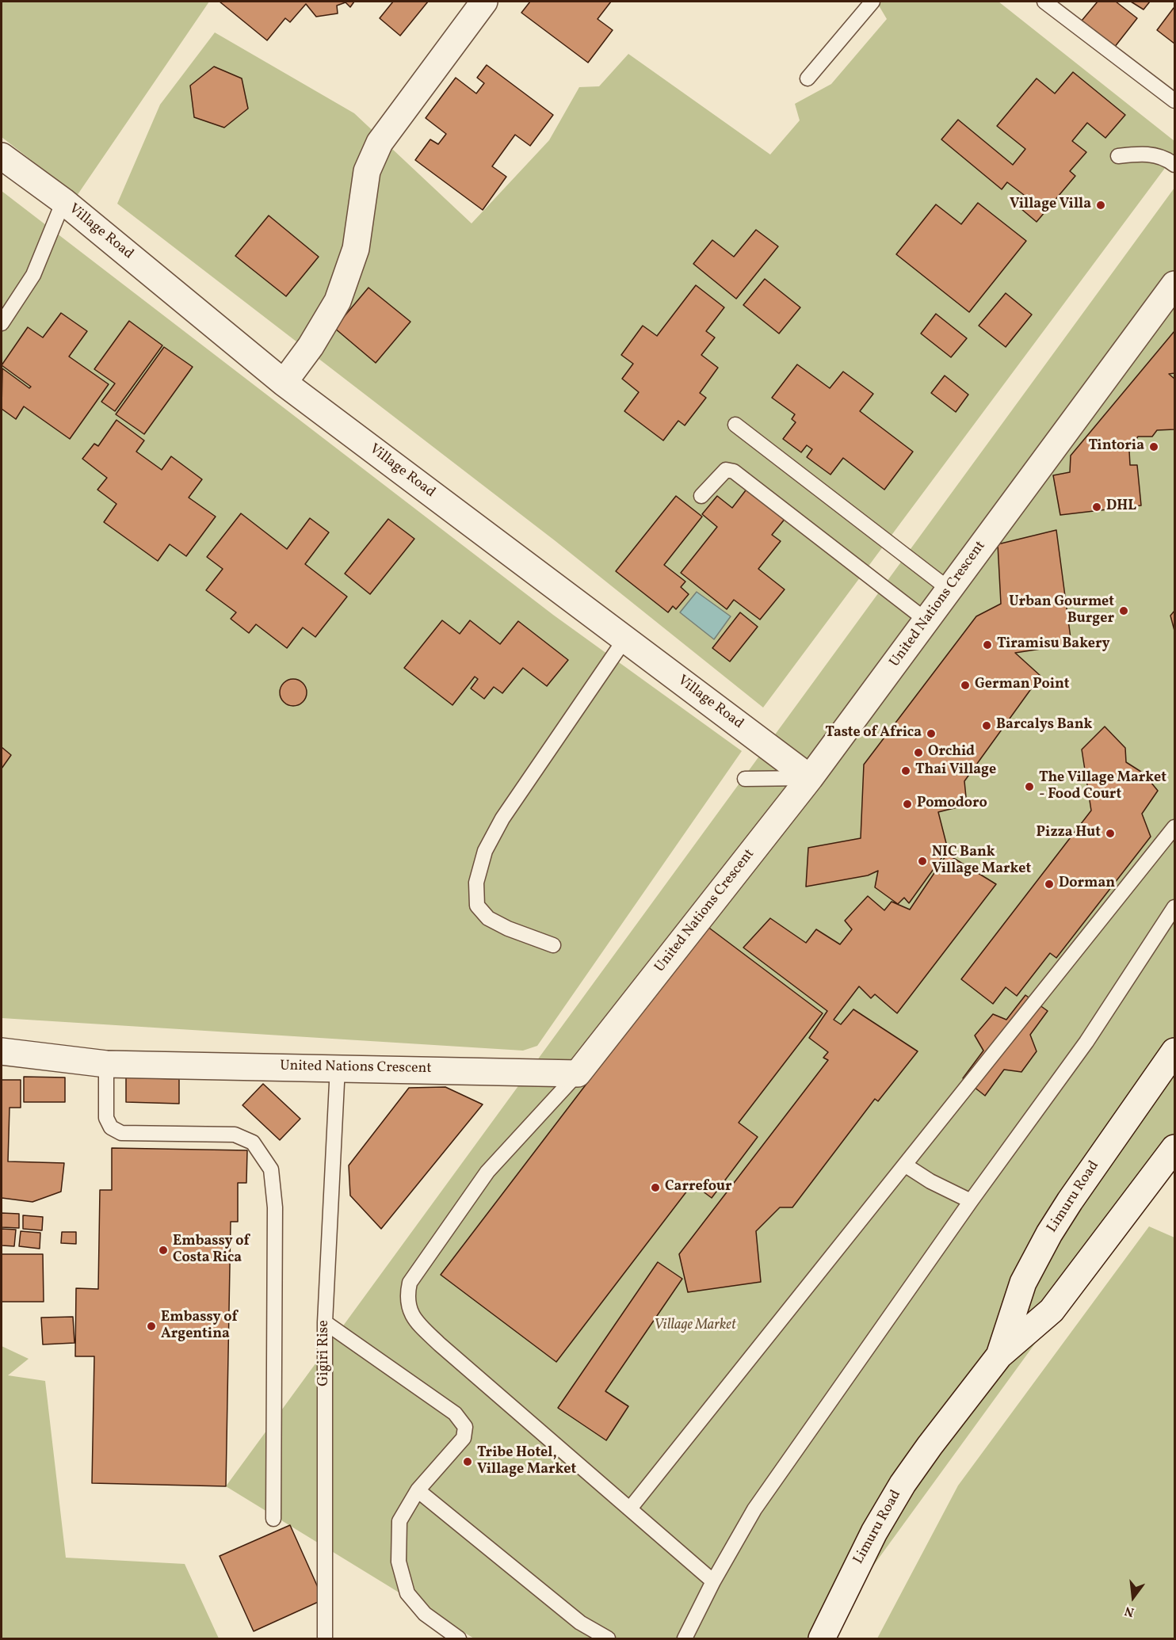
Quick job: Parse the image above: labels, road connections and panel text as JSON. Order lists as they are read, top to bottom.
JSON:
{
  "streets": {
    "street": ["Village Road", "United Nations Crescent", "Limuru Road"],
    "lane": ["Gigiri Rise"]
  },
  "crossings": [
    ["Village Road", "United Nations Crescent"],
    ["United Nations Crescent", "Gigiri Rise"]
  ],
  "parks": ["Village Market"],
  "places": [
    "Village Villa",
    "Tintoria",
    "DHL",
    "Urban Gourmet Burger",
    "Tiramisu Bakery",
    "German Point",
    "Barcalys Bank",
    "Taste of Africa",
    "Orchid",
    "Thai Village",
    "The Village Market - Food Court",
    "Pomodoro",
    "Pizza Hut",
    "NIC Bank Village Market",
    "Dorman",
    "Carrefour",
    "Embassy of Costa Rica",
    "Embassy of Argentina",
    "Tribe Hotel, Village Market"
  ],
  "north": "bottom"
}
